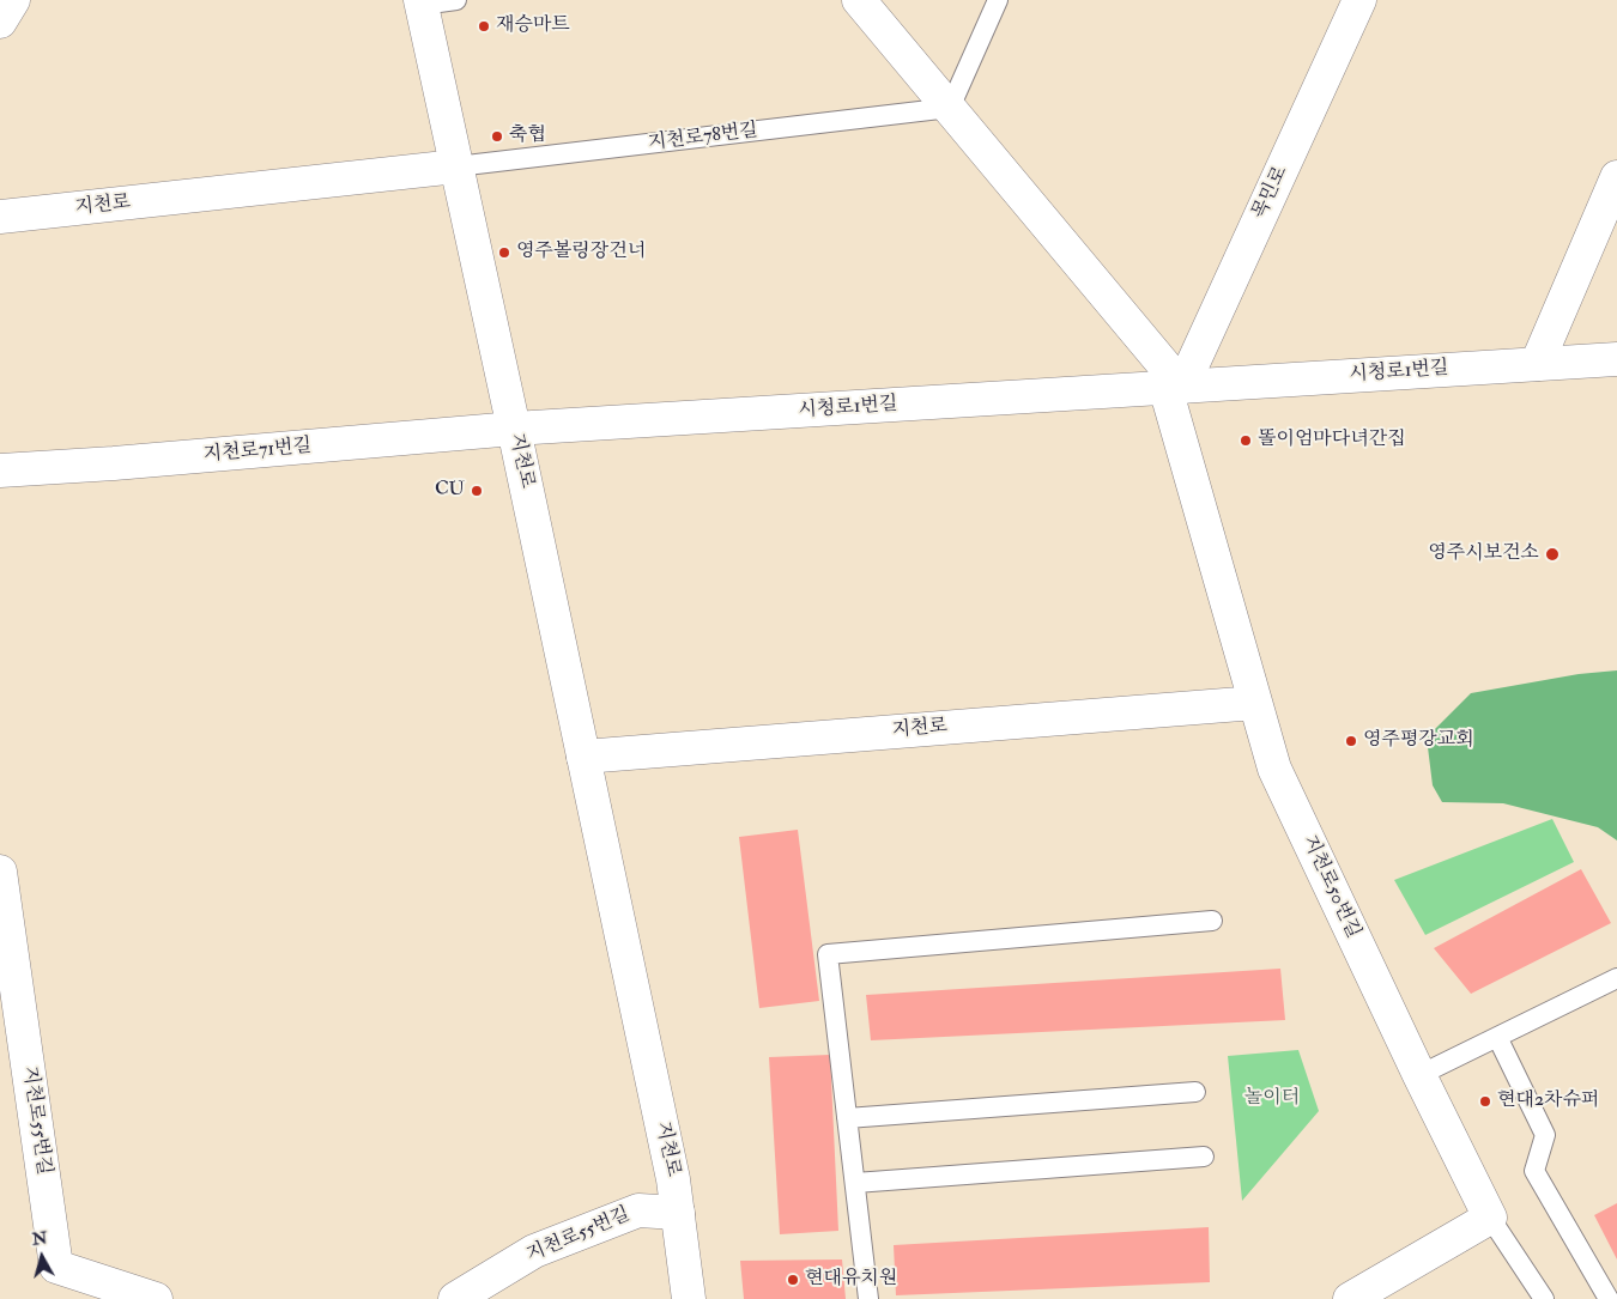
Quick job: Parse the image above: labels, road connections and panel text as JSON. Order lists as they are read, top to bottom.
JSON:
{
  "streets": {
    "street": [
      "목민로",
      "지천로",
      "시청로1번길",
      "지천로71번길",
      "지천로50번길",
      "지천로55번길"
    ],
    "lane": ["지천로78번길"]
  },
  "crossings": [
    ["지천로78번길", "지천로"],
    ["목민로", "시청로1번길"],
    ["목민로", "지천로50번길"],
    ["지천로", "시청로1번길"],
    ["지천로", "지천로71번길"],
    ["지천로", "지천로50번길"],
    ["지천로", "지천로55번길"],
    ["시청로1번길", "지천로71번길"],
    ["시청로1번길", "지천로50번길"]
  ],
  "parks": ["놀이터"],
  "places": [
    "재승마트",
    "축협",
    "영주볼링장건너",
    "똘이엄마다녀간집",
    "CU",
    "영주시보건소",
    "영주평강교회",
    "현대2차슈퍼",
    "현대유치원"
  ],
  "north": "top"
}
